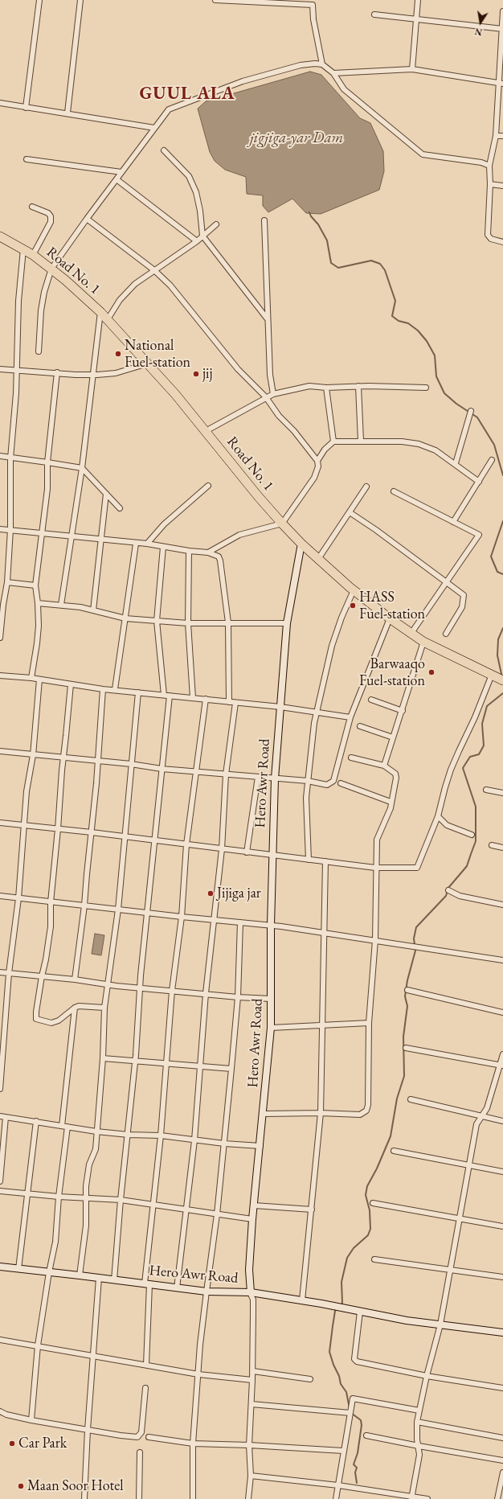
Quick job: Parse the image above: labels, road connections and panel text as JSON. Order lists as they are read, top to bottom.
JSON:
{
  "streets": {
    "highway": ["Road No. 1"],
    "main road": ["Hero Awr Road"]
  },
  "crossings": [
    ["Road No. 1", "Hero Awr Road"]
  ],
  "districts": ["GUUL ALA"],
  "water": ["jigjiga-yar Dam"],
  "places": [
    "National Fuel-station",
    "jij",
    "HASS Fuel-station",
    "Barwaaqo Fuel-station",
    "Jijiga jar",
    "Car Park",
    "Maan Soor Hotel"
  ],
  "north": "bottom"
}
